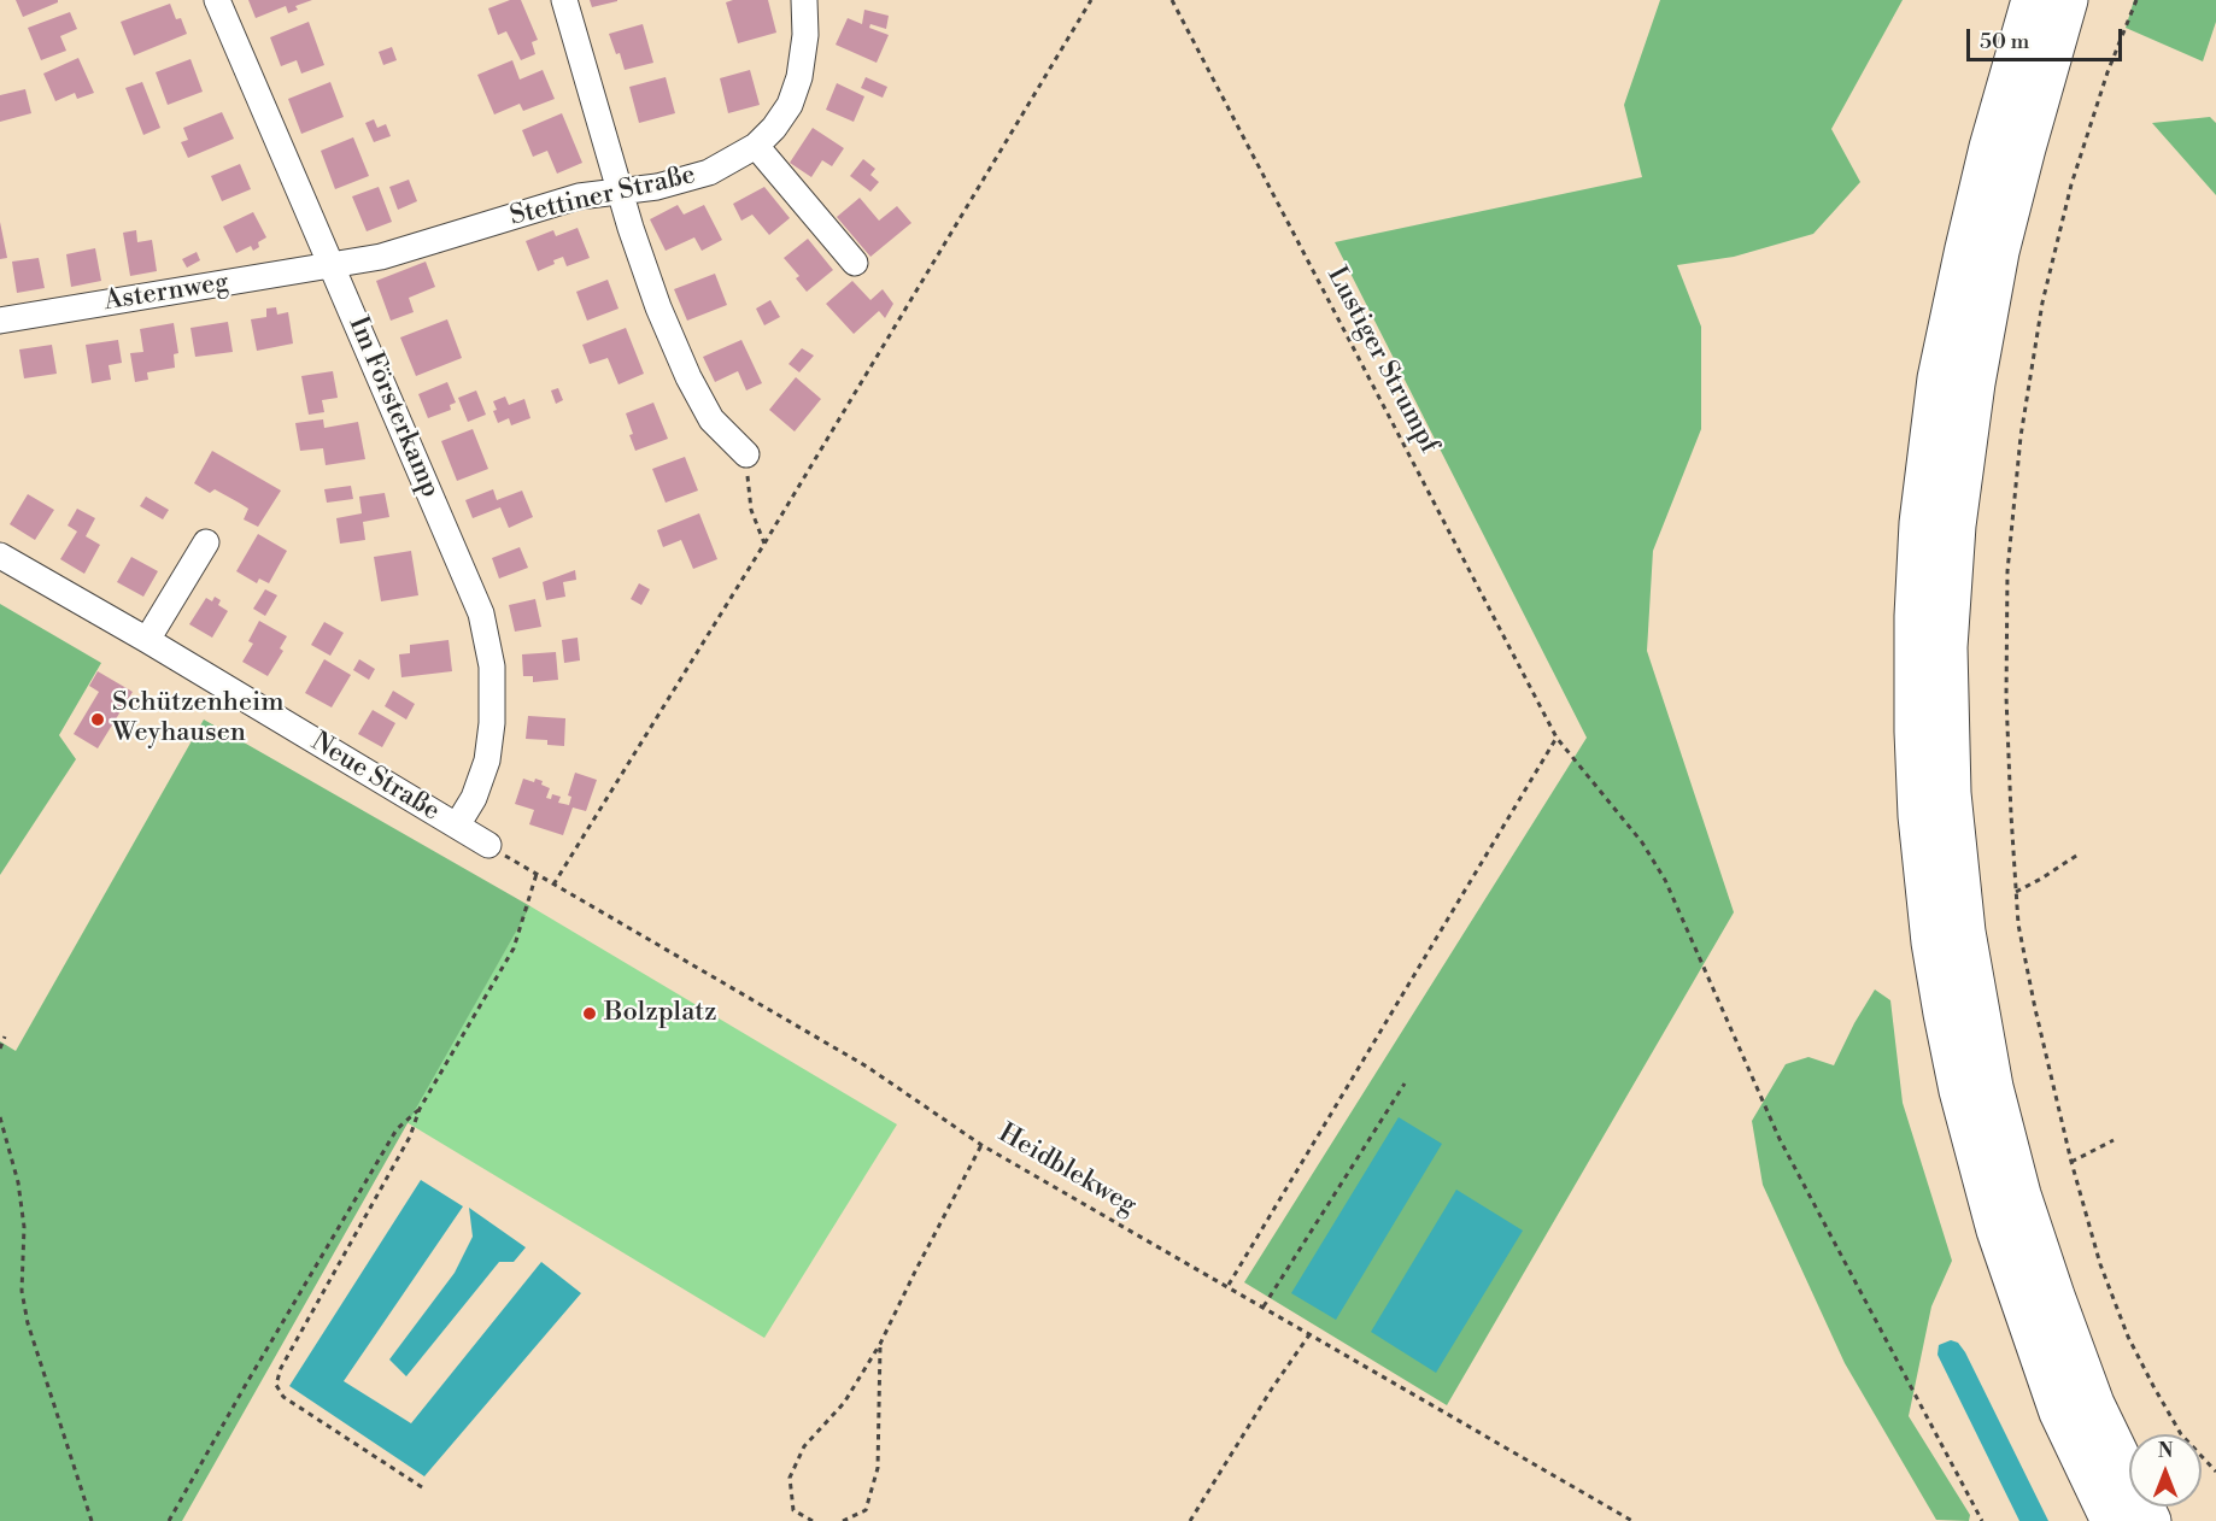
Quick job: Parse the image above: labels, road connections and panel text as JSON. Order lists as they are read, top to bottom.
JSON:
{
  "streets": {
    "street": [
      "Stettiner Straße",
      "Asternweg",
      "Im Försterkamp",
      "Neue Straße"
    ],
    "path": ["Lustiger Strumpf", "Heidblekweg"]
  },
  "crossings": [
    ["Stettiner Straße", "Asternweg"],
    ["Stettiner Straße", "Im Försterkamp"],
    ["Asternweg", "Im Försterkamp"],
    ["Im Försterkamp", "Neue Straße"],
    ["Neue Straße", "Heidblekweg"]
  ],
  "places": ["Schützenheim Weyhausen", "Bolzplatz"],
  "scale_bar": "50 m",
  "north": "top"
}
